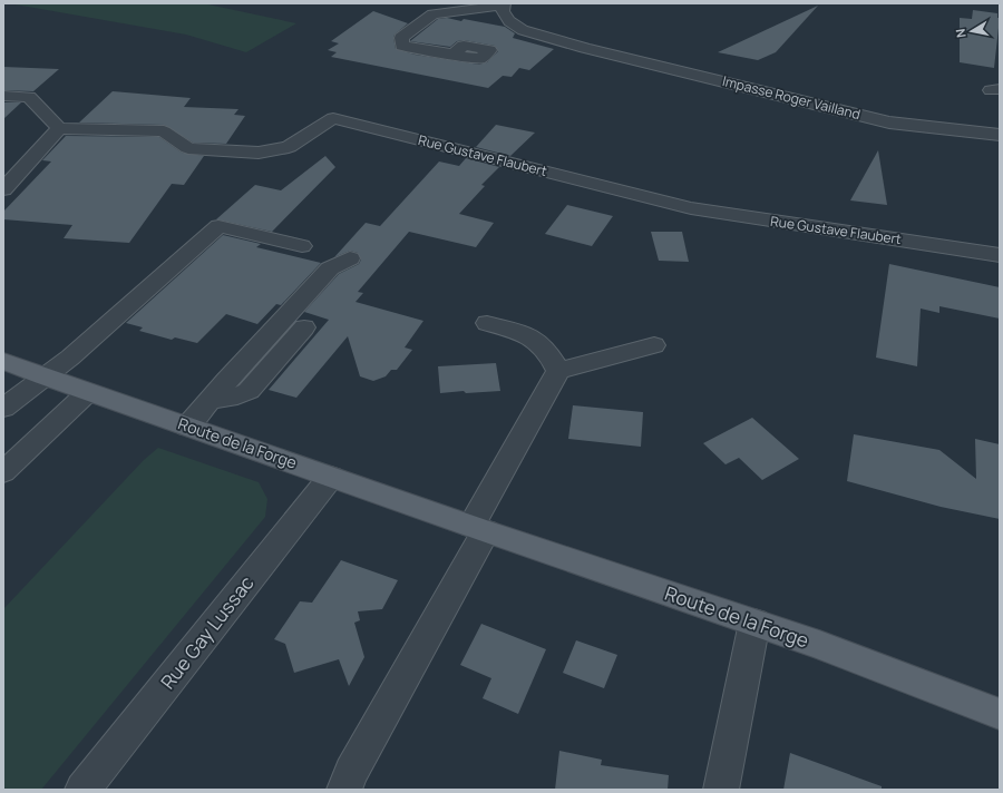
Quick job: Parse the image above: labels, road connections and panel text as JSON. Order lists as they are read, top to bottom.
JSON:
{
  "streets": {
    "main road": ["Route de la Forge"],
    "street": ["Impasse Roger Vailland", "Rue Gustave Flaubert", "Rue Gay Lussac"]
  },
  "crossings": [
    ["Route de la Forge", "Rue Gay Lussac"]
  ],
  "north": "left"
}
